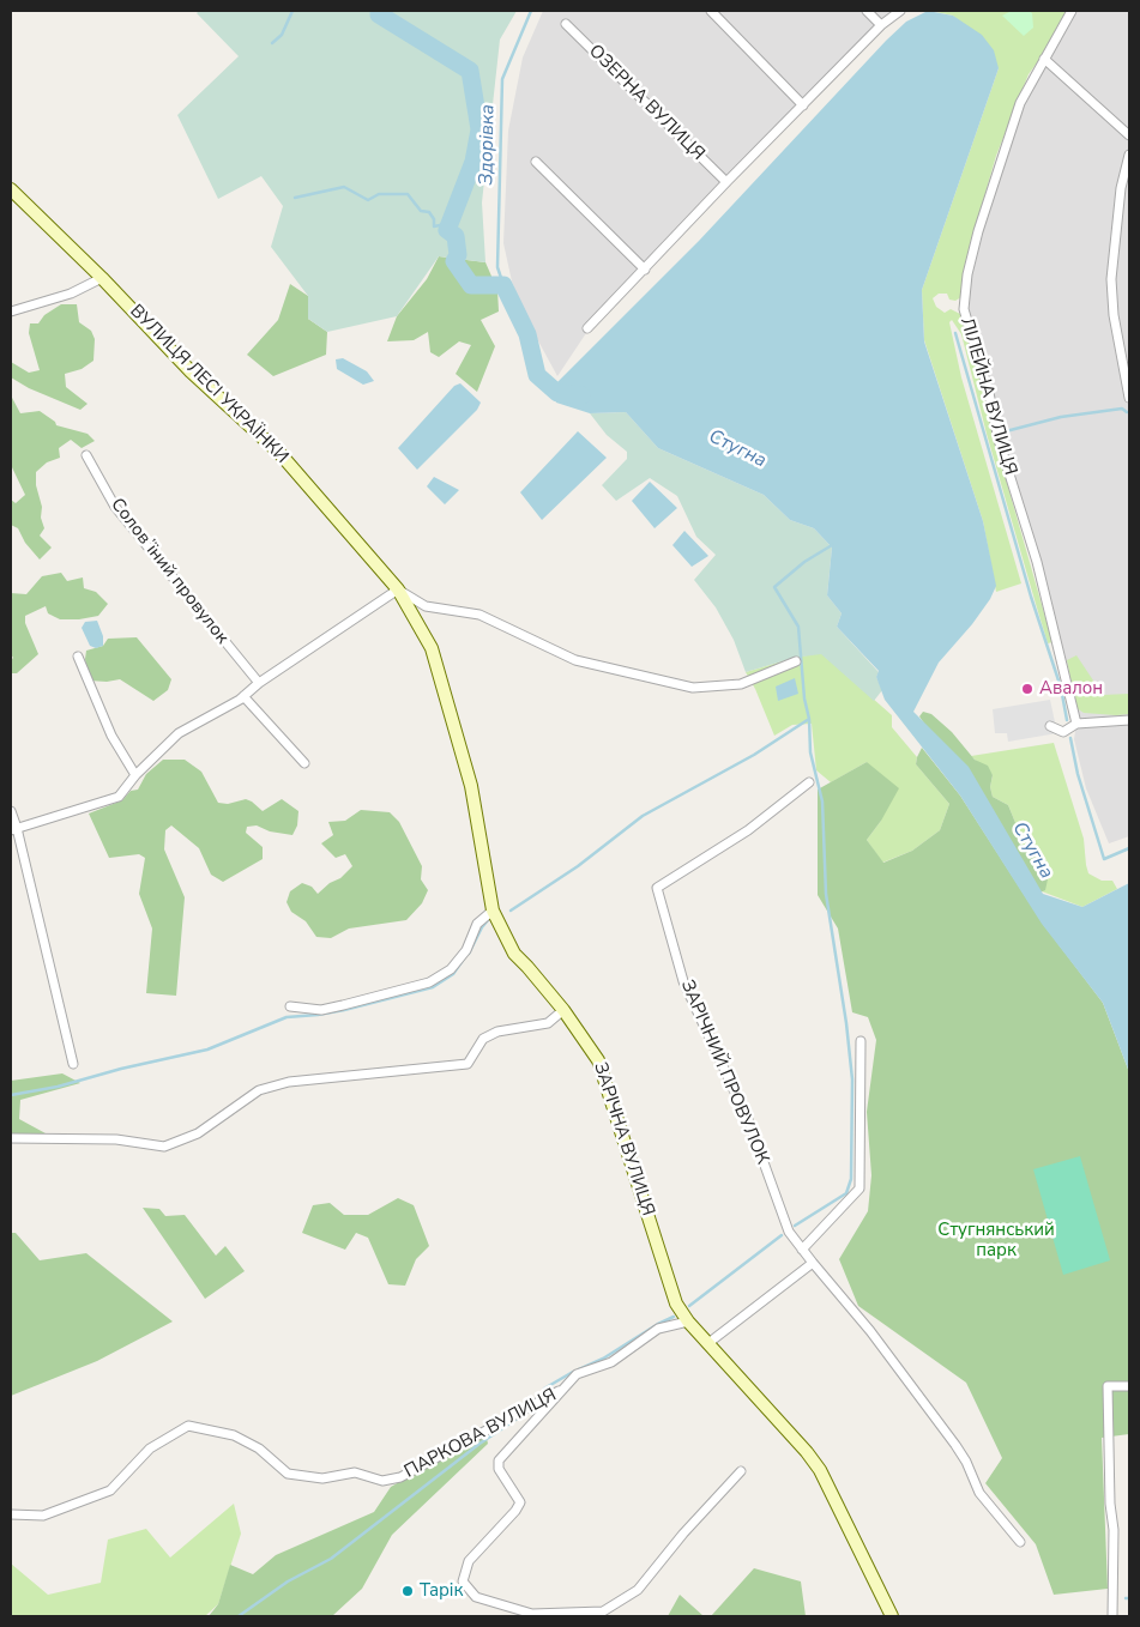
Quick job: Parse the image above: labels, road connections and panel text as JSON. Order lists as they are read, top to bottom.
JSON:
{
  "streets": {
    "street": [
      "ОЗЕРНА ВУЛИЦЯ",
      "ВУЛИЦЯ ЛЕСІ УКРАЇНКИ",
      "ЛІЛЕЙНА ВУЛИЦЯ",
      "Соловʼїний провулок",
      "ЗАРІЧНИЙ ПРОВУЛОК",
      "ЗАРІЧНА ВУЛИЦЯ",
      "ПАРКОВА ВУЛИЦЯ"
    ]
  },
  "crossings": [
    ["ВУЛИЦЯ ЛЕСІ УКРАЇНКИ", "ЗАРІЧНА ВУЛИЦЯ"]
  ],
  "water": ["Здорівка", "Стугна"],
  "parks": ["Стугнянський парк"],
  "places": ["Авалон", "Тарік"]
}
